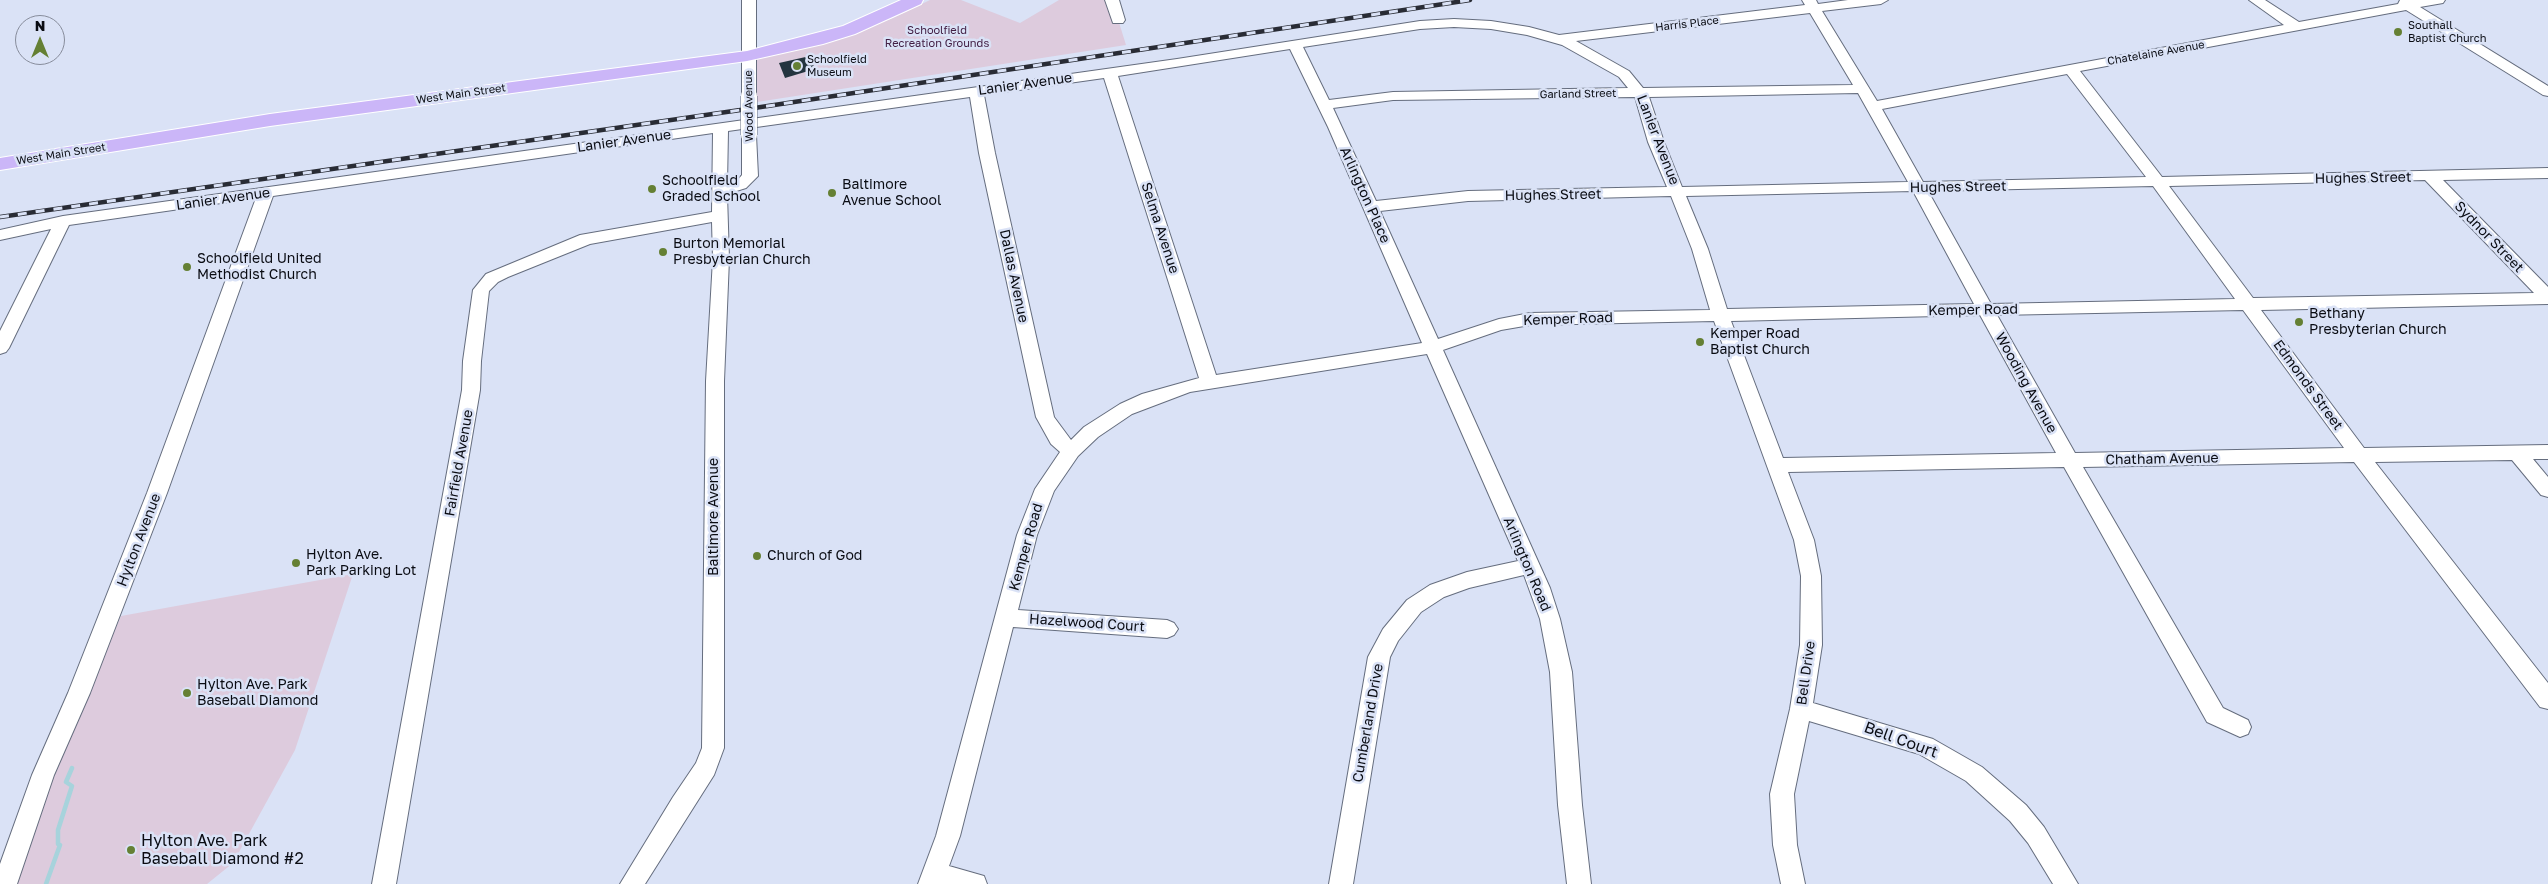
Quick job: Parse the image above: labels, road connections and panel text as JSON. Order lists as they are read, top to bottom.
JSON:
{
  "streets": {
    "main road": ["West Main Street"],
    "street": [
      "Harris Place",
      "Chatelaine Avenue",
      "Lanier Avenue",
      "Garland Street",
      "Wood Avenue",
      "Hughes Street",
      "Arlington Place",
      "Selma Avenue",
      "Sydnor Street",
      "Dallas Avenue",
      "Kemper Road",
      "Wooding Avenue",
      "Edmonds Street",
      "Chatham Avenue",
      "Fairfield Avenue",
      "Baltimore Avenue",
      "Hylton Avenue",
      "Arlington Road",
      "Hazelwood Court",
      "Bell Drive",
      "Cumberland Drive",
      "Bell Court"
    ]
  },
  "crossings": [
    ["Harris Place", "Lanier Avenue"],
    ["Harris Place", "Wooding Avenue"],
    ["Chatelaine Avenue", "Wooding Avenue"],
    ["Chatelaine Avenue", "Edmonds Street"],
    ["Lanier Avenue", "Garland Street"],
    ["Lanier Avenue", "Hughes Street"],
    ["Lanier Avenue", "Arlington Place"],
    ["Lanier Avenue", "Selma Avenue"],
    ["Lanier Avenue", "Dallas Avenue"],
    ["Lanier Avenue", "Kemper Road"],
    ["Lanier Avenue", "Chatham Avenue"],
    ["Lanier Avenue", "Baltimore Avenue"],
    ["Lanier Avenue", "Hylton Avenue"],
    ["Lanier Avenue", "Bell Drive"],
    ["West Main Street", "Wood Avenue"],
    ["Garland Street", "Arlington Place"],
    ["Garland Street", "Wooding Avenue"],
    ["Wood Avenue", "Baltimore Avenue"],
    ["Hughes Street", "Arlington Place"],
    ["Hughes Street", "Sydnor Street"],
    ["Hughes Street", "Wooding Avenue"],
    ["Hughes Street", "Edmonds Street"],
    ["Arlington Place", "Kemper Road"],
    ["Arlington Place", "Arlington Road"],
    ["Selma Avenue", "Kemper Road"],
    ["Sydnor Street", "Kemper Road"],
    ["Dallas Avenue", "Kemper Road"],
    ["Kemper Road", "Wooding Avenue"],
    ["Kemper Road", "Edmonds Street"],
    ["Kemper Road", "Arlington Road"],
    ["Kemper Road", "Hazelwood Court"],
    ["Wooding Avenue", "Chatham Avenue"],
    ["Edmonds Street", "Chatham Avenue"],
    ["Chatham Avenue", "Bell Drive"],
    ["Fairfield Avenue", "Baltimore Avenue"],
    ["Arlington Road", "Cumberland Drive"],
    ["Bell Drive", "Bell Court"]
  ],
  "parks": ["Schoolfield Recreation Grounds"],
  "places": [
    "Southall Baptist Church",
    "Schoolfield Museum",
    "Schoolfield Graded School",
    "Baltimore Avenue School",
    "Burton Memorial Presbyterian Church",
    "Schoolfield United Methodist Church",
    "Bethany Presbyterian Church",
    "Kemper Road Baptist Church",
    "Church of God",
    "Hylton Ave. Park Parking Lot",
    "Hylton Ave. Park Baseball Diamond",
    "Hylton Ave. Park Baseball Diamond #2"
  ],
  "north": "top"
}
